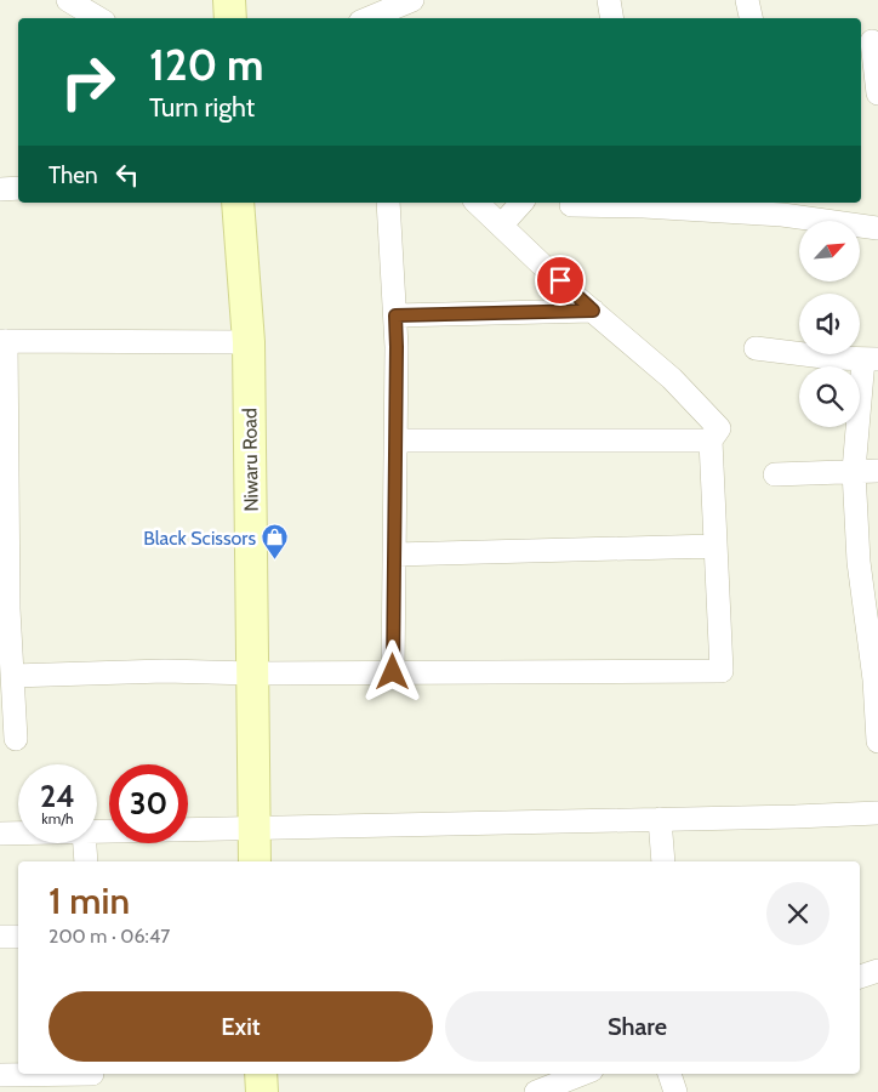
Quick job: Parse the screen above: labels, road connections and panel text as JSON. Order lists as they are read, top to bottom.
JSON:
{
  "streets": {
    "street": ["Niwaru Road"]
  },
  "places": {
    "shop": ["Black Scissors"]
  },
  "north": "top right",
  "page": {
    "turn": ["120 m", "Turn right"],
    "then": "Then",
    "speed": "24 km/h",
    "limit": "30",
    "heading": ["1 min", "200 m · 06:47"],
    "buttons": ["Exit", "Share"]
  }
}
